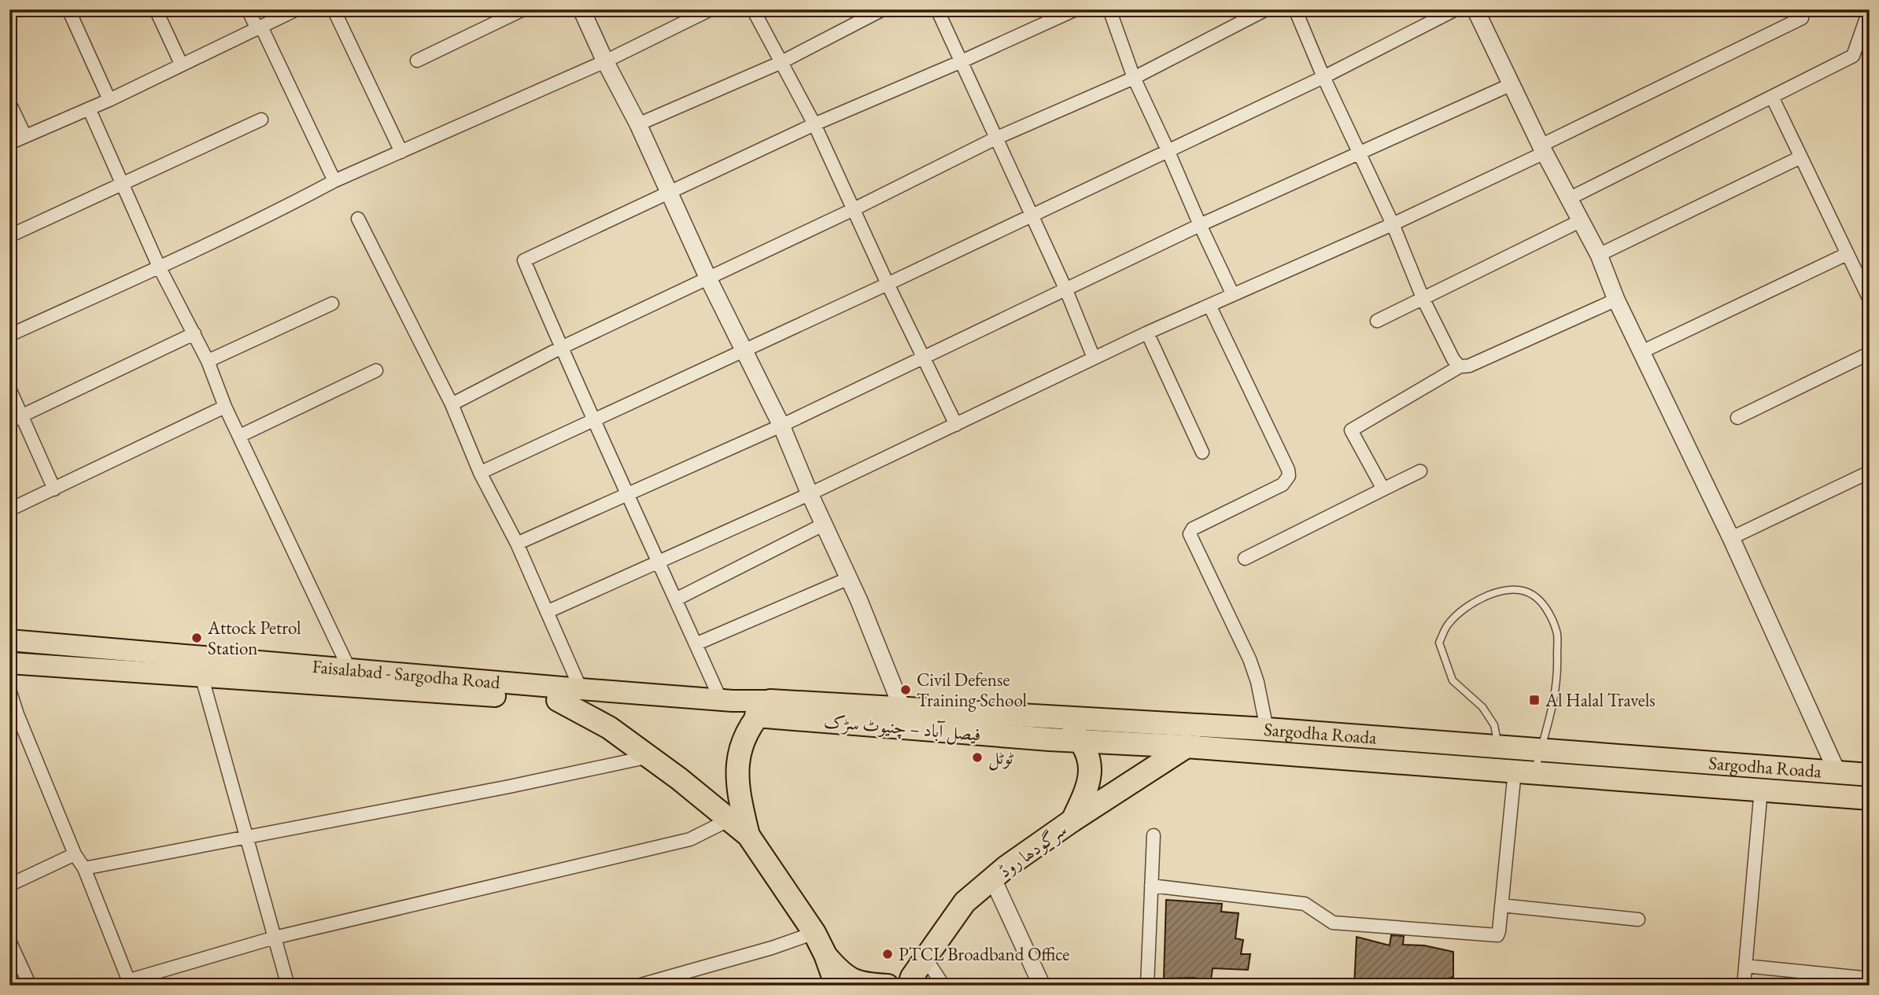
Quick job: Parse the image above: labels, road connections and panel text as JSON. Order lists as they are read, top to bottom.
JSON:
{
  "streets": {
    "highway": ["فیصل آباد – چنیوٹ سڑک", "Sargodha Roada", "سرگودھا روڈ"],
    "main road": ["Faisalabad - Sargodha Road"]
  },
  "crossings": [
    ["Faisalabad - Sargodha Road", "فیصل آباد – چنیوٹ سڑک"],
    ["Faisalabad - Sargodha Road", "Sargodha Roada"],
    ["فیصل آباد – چنیوٹ سڑک", "Sargodha Roada"],
    ["Sargodha Roada", "سرگودھا روڈ"]
  ],
  "places": {
    "other": [
      "Attock Petrol Station",
      "Civil Defense Training School",
      "ٹوٹل",
      "PTCL Broadband Office"
    ],
    "transit": ["Al Halal Travels"]
  }
}
